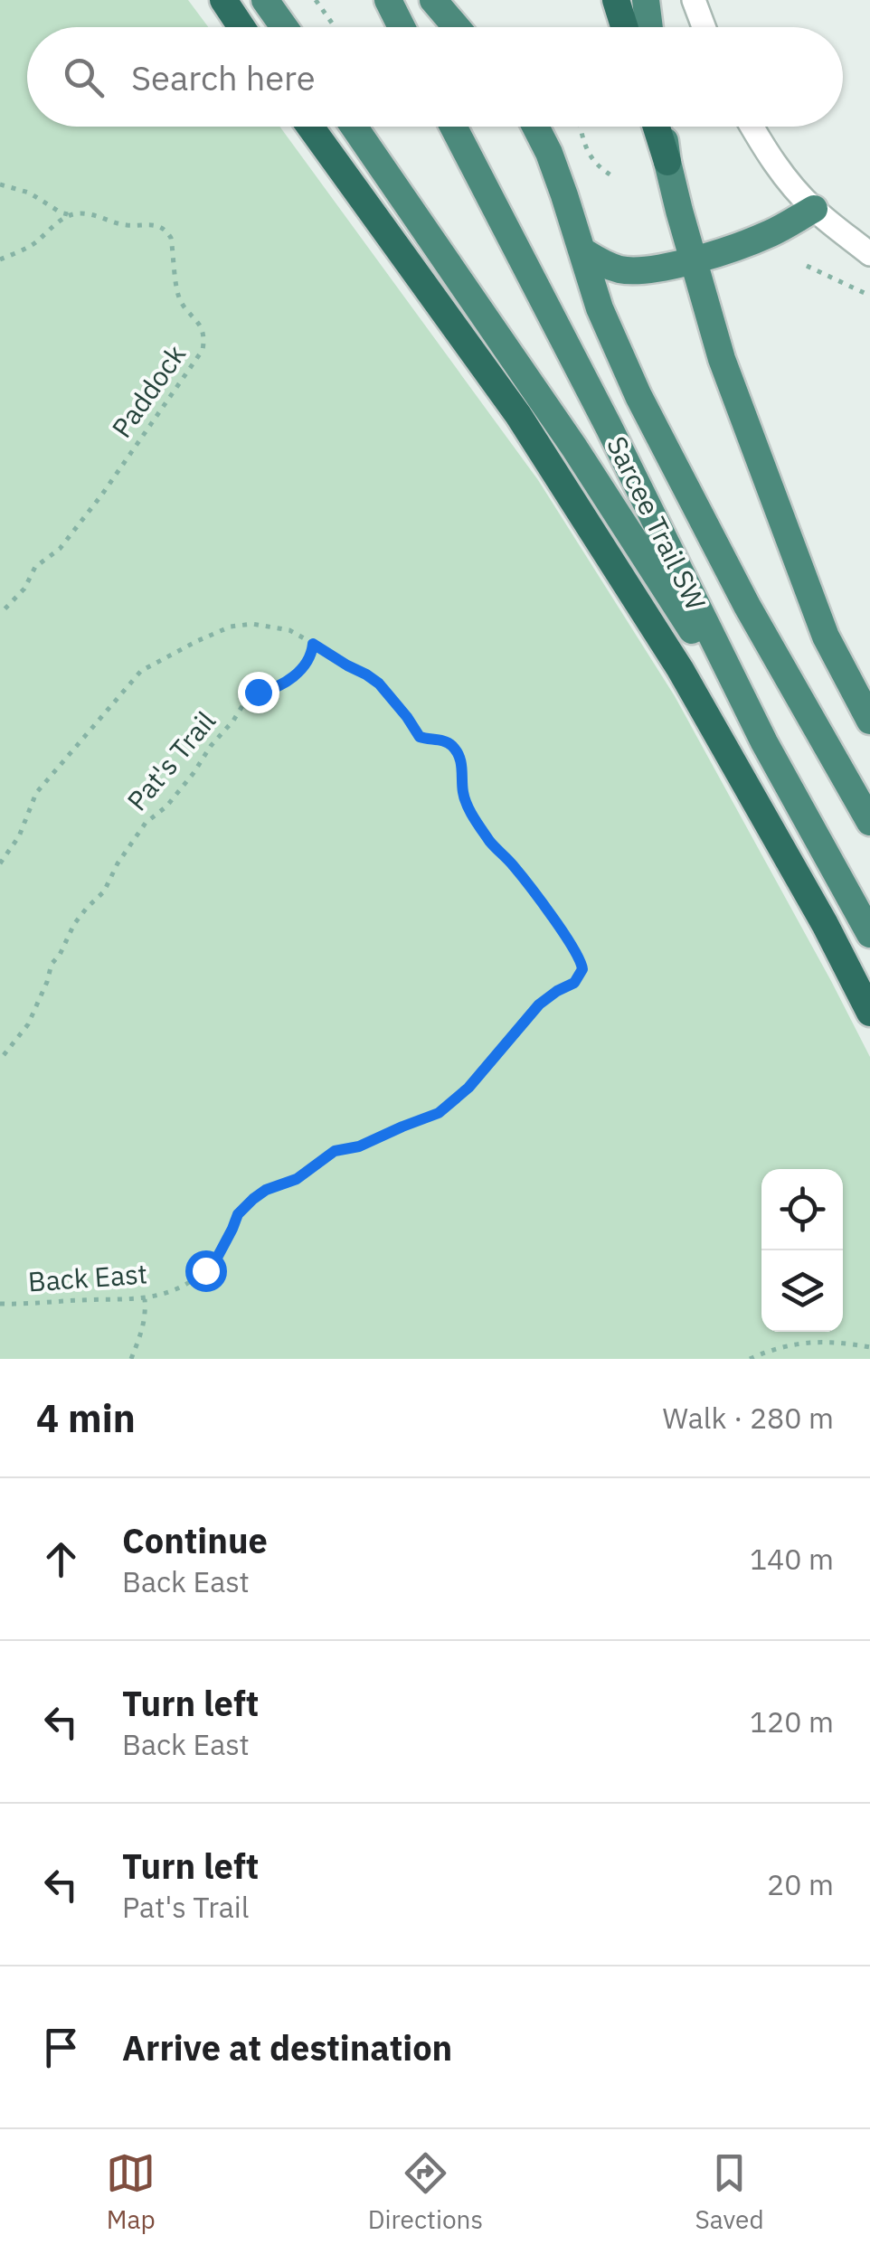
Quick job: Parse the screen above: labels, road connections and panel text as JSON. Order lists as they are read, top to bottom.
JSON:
{
  "streets": {
    "highway": ["Sarcee Trail SW"],
    "path": ["Paddock", "Pat's Trail", "Back East"]
  },
  "crossings": [
    ["Pat's Trail", "Back East"]
  ],
  "page": {
    "search": "Search here",
    "heading": ["4 min", "Walk · 280 m"],
    "list": [
      ["Continue", "Back East", "140 m"],
      ["Turn left", "Back East", "120 m"],
      ["Turn left", "Pat's Trail", "20 m"],
      "Arrive at destination"
    ],
    "nav": ["Map", "Directions", "Saved"]
  }
}
